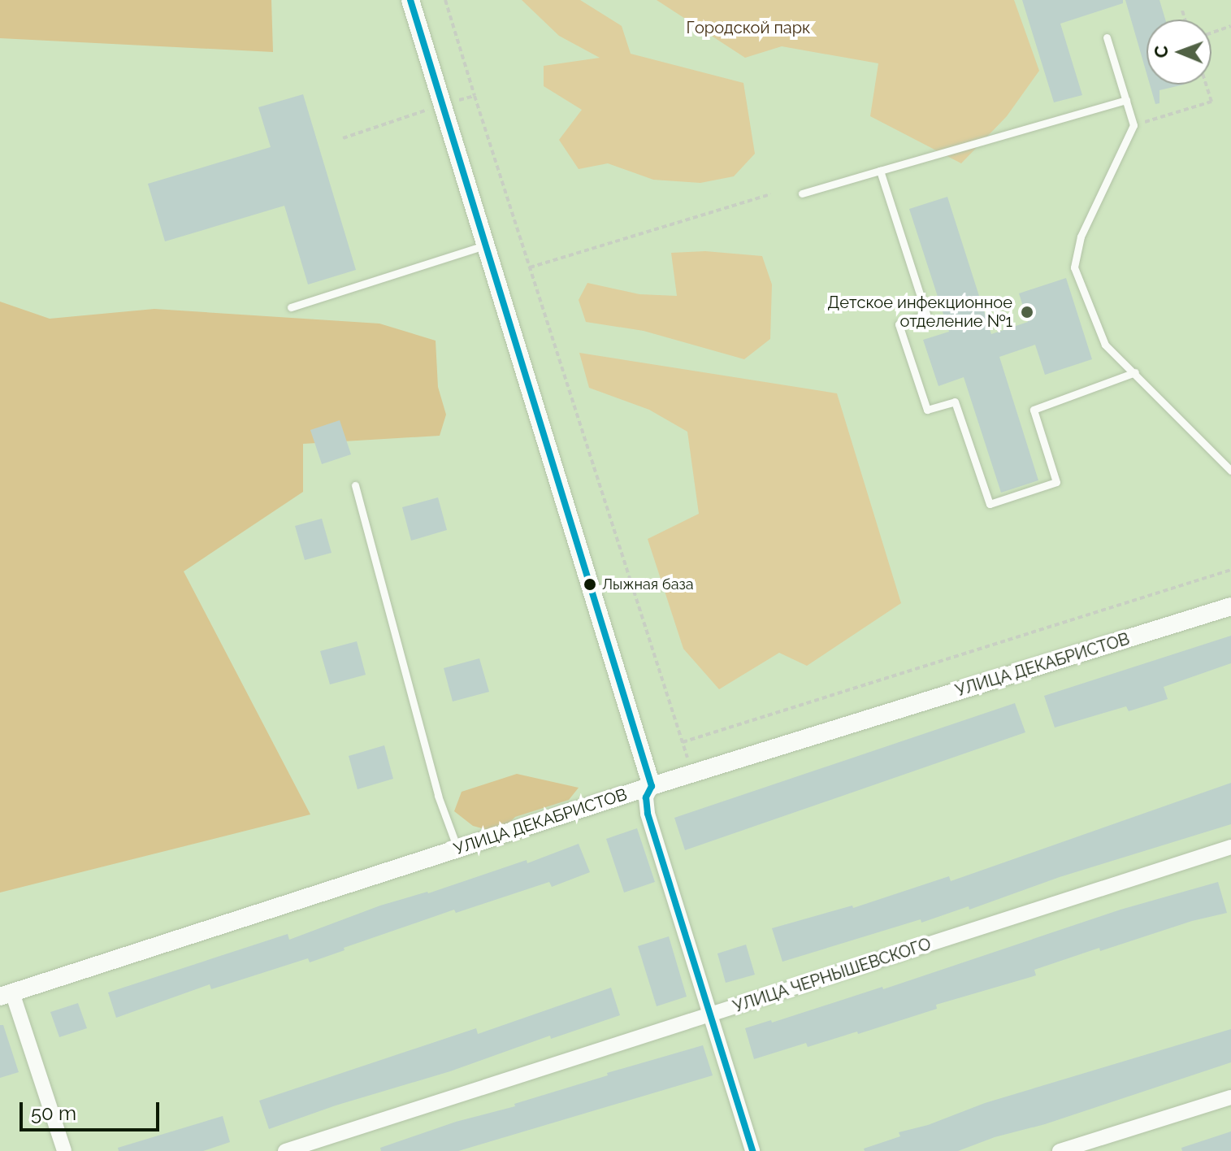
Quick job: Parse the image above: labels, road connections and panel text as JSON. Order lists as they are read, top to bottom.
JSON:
{
  "streets": {
    "street": ["УЛИЦА ДЕКАБРИСТОВ", "УЛИЦА ЧЕРНЫШЕВСКОГО"]
  },
  "parks": ["Городской парк"],
  "places": ["Детское инфекционное отделение №1", "Лыжная база"],
  "scale_bar": "50 m",
  "north": "left"
}
